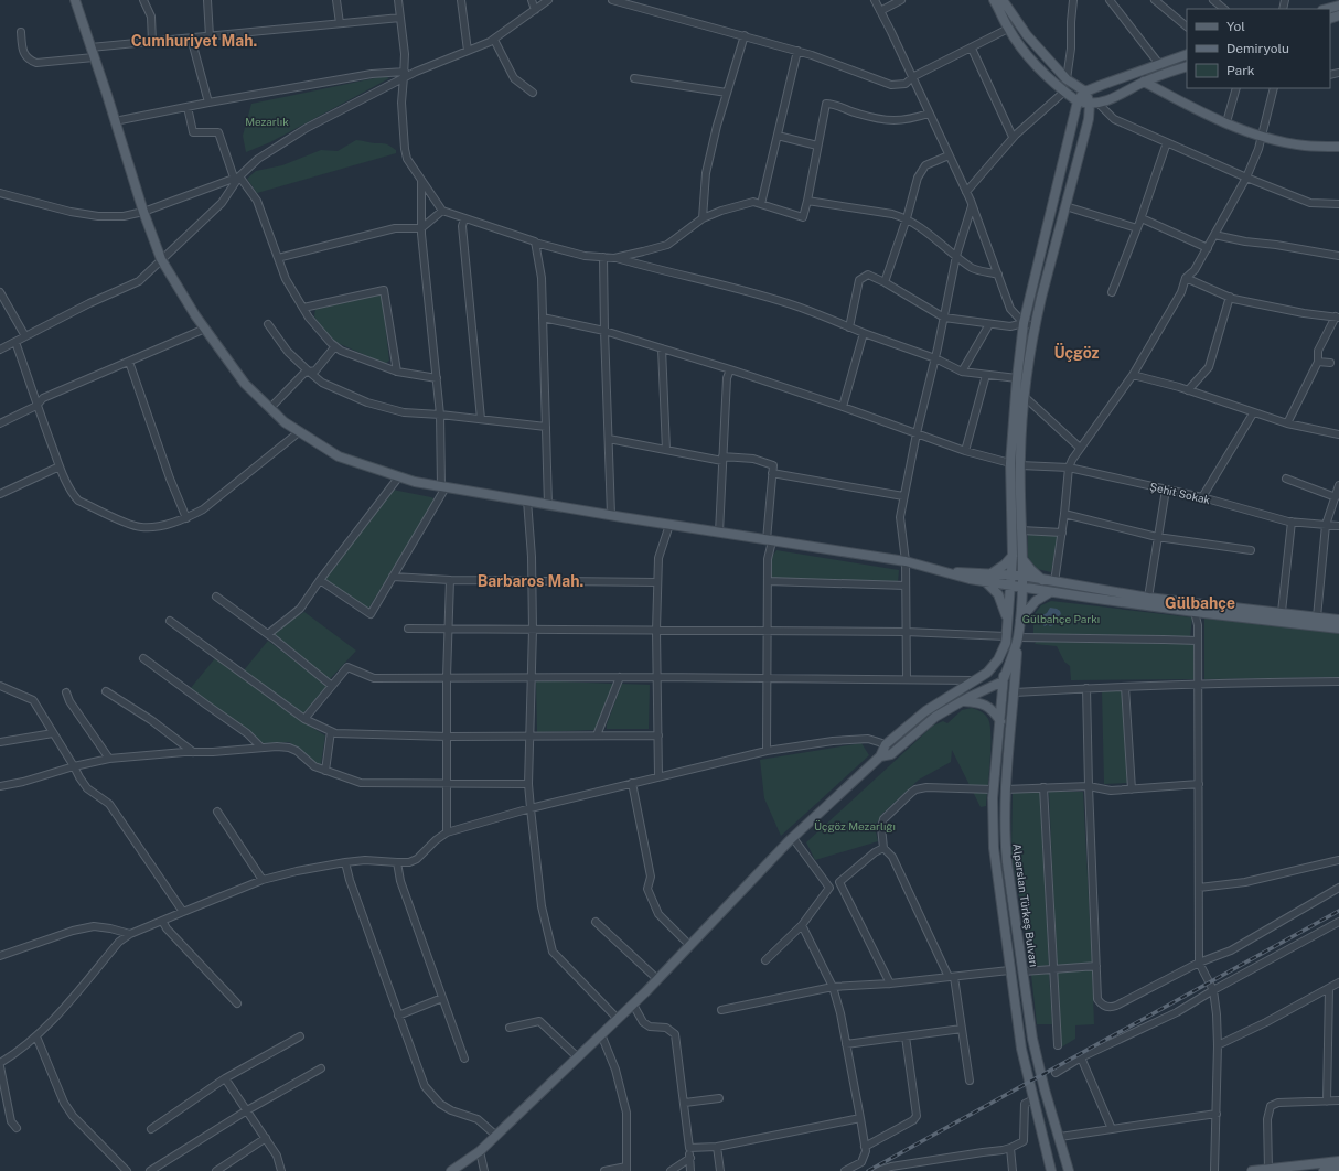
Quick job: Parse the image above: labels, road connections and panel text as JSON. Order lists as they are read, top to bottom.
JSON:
{
  "streets": {
    "main road": ["Alparslan Türkeş Bulvarı"],
    "street": ["Şehit Sokak"]
  },
  "crossings": [
    ["Şehit Sokak", "Alparslan Türkeş Bulvarı"]
  ],
  "districts": [
    "Cumhuriyet Mah.",
    "Üçgöz",
    "Barbaros Mah.",
    "Gülbahçe"
  ],
  "parks": ["Mezarlık", "Gülbahçe Parkı", "Üçgöz Mezarlığı"],
  "legend": ["Yol", "Demiryolu", "Park"]
}
